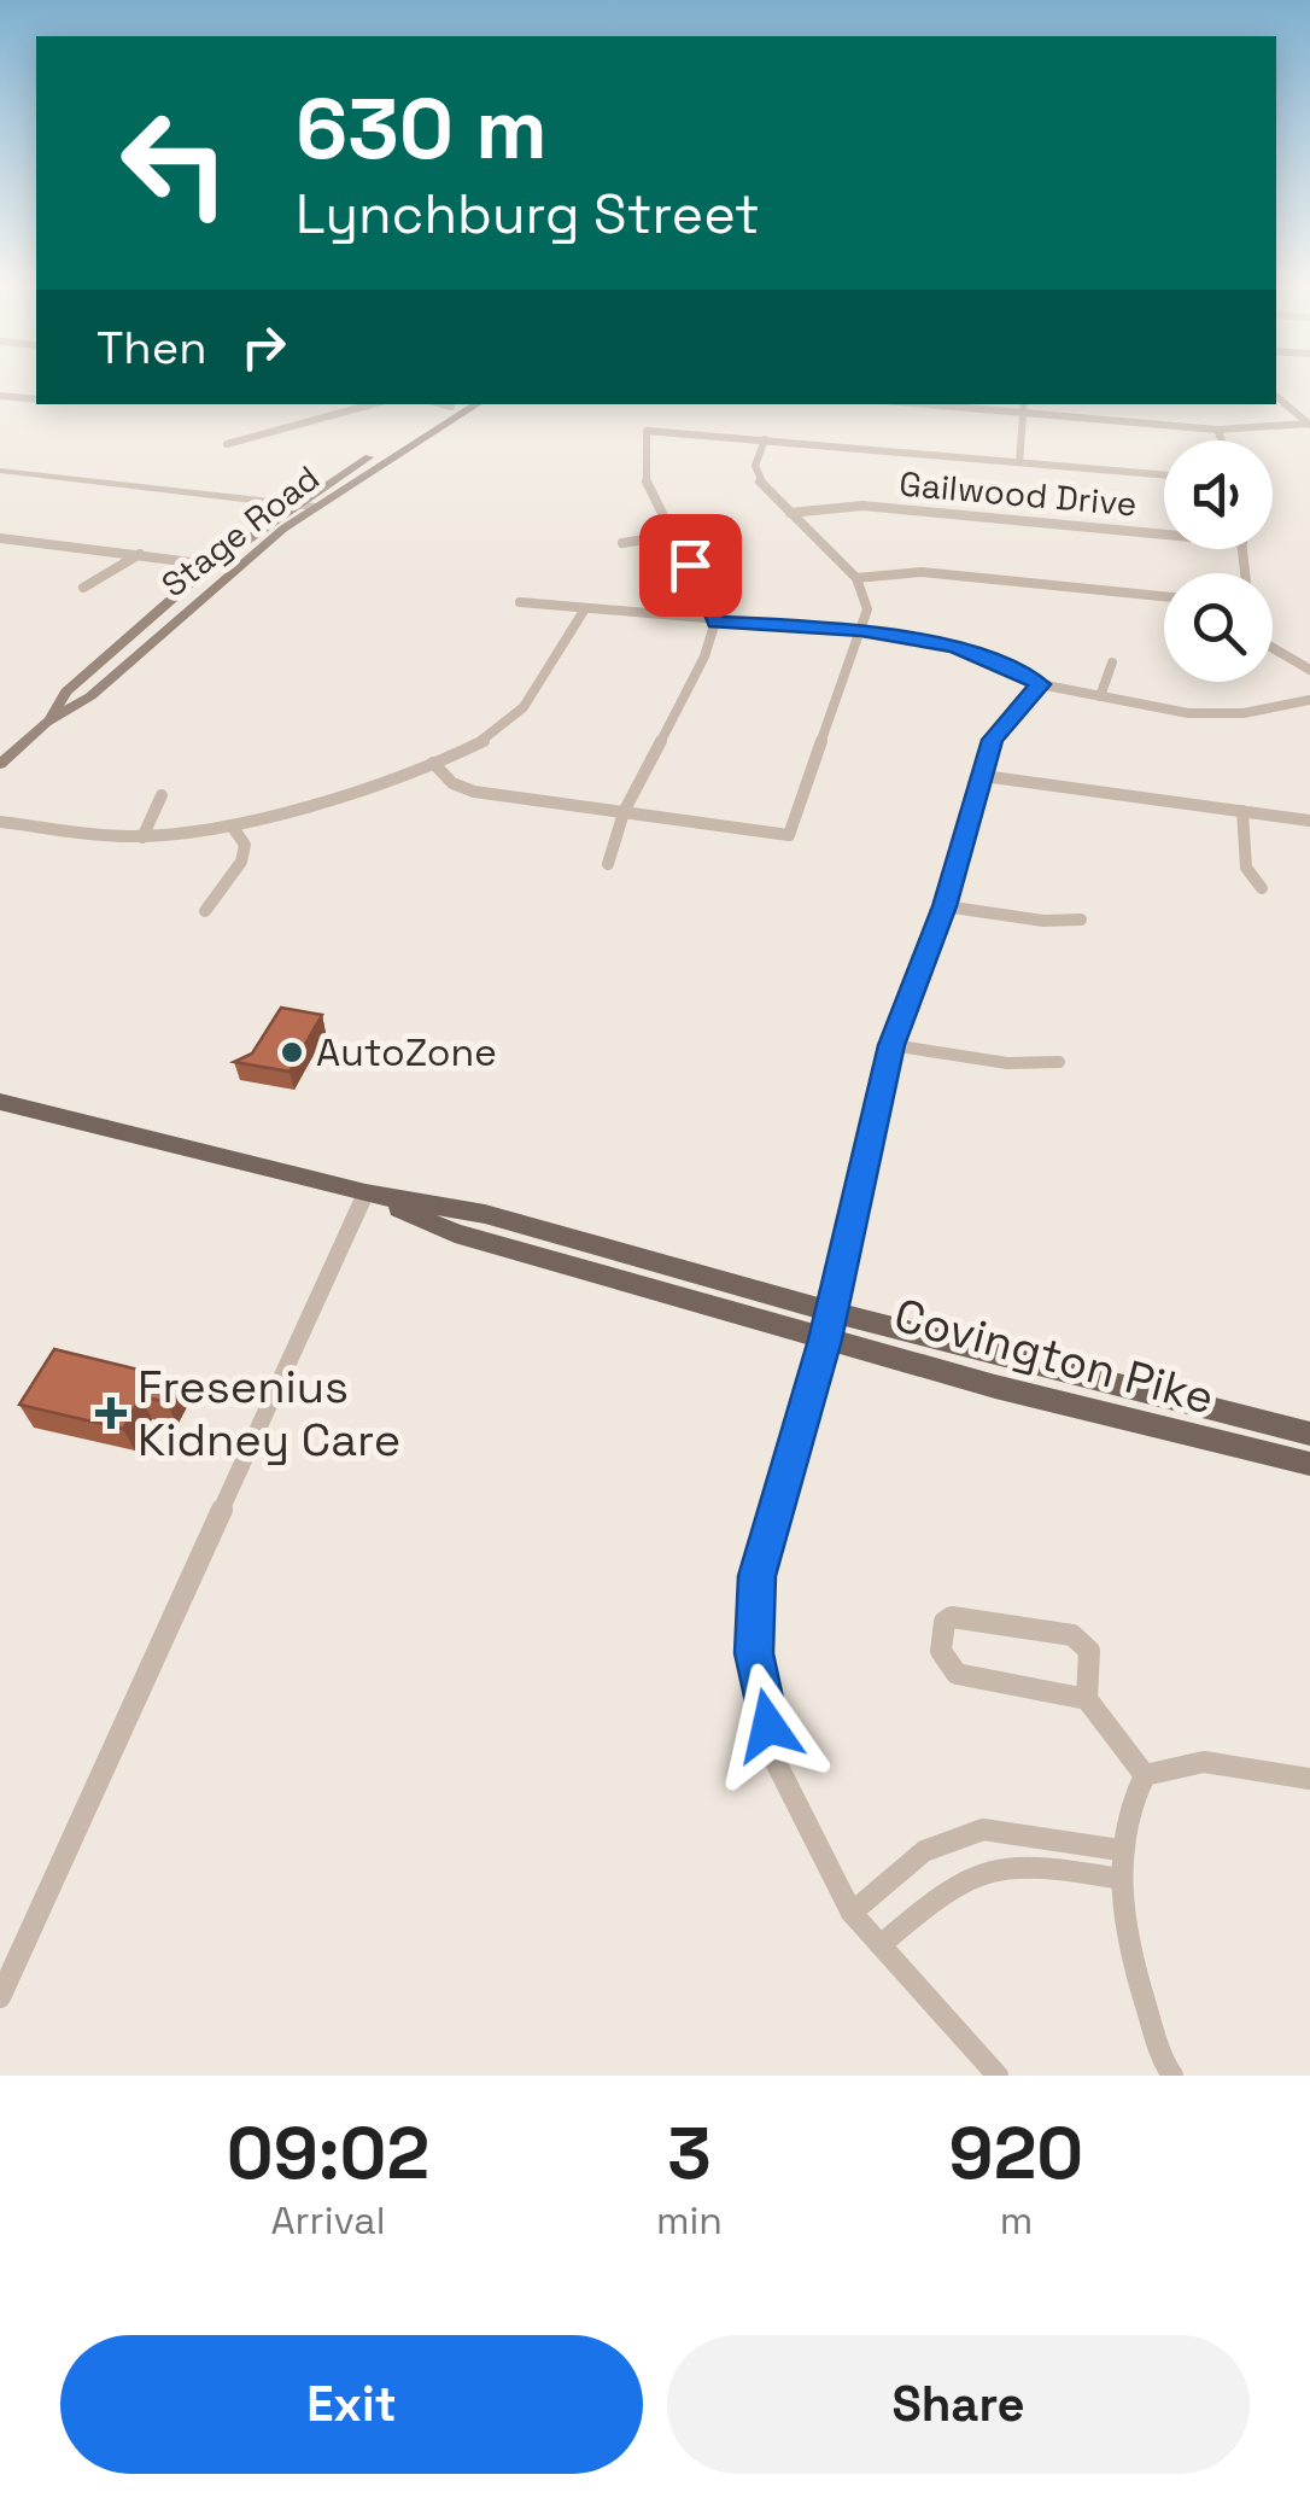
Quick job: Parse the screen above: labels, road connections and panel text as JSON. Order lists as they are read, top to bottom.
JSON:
{
  "streets": {
    "main road": ["Stage Road", "Covington Pike"],
    "street": ["Gailwood Drive"]
  },
  "places": {
    "other": ["AutoZone"],
    "health": ["Fresenius Kidney Care"]
  },
  "page": {
    "turn": ["630 m", "Lynchburg Street"],
    "then": "Then",
    "eta": [
      "09:02",
      "Arrival",
      "3",
      "min",
      "920",
      "m"
    ],
    "buttons": ["Exit", "Share"]
  }
}
